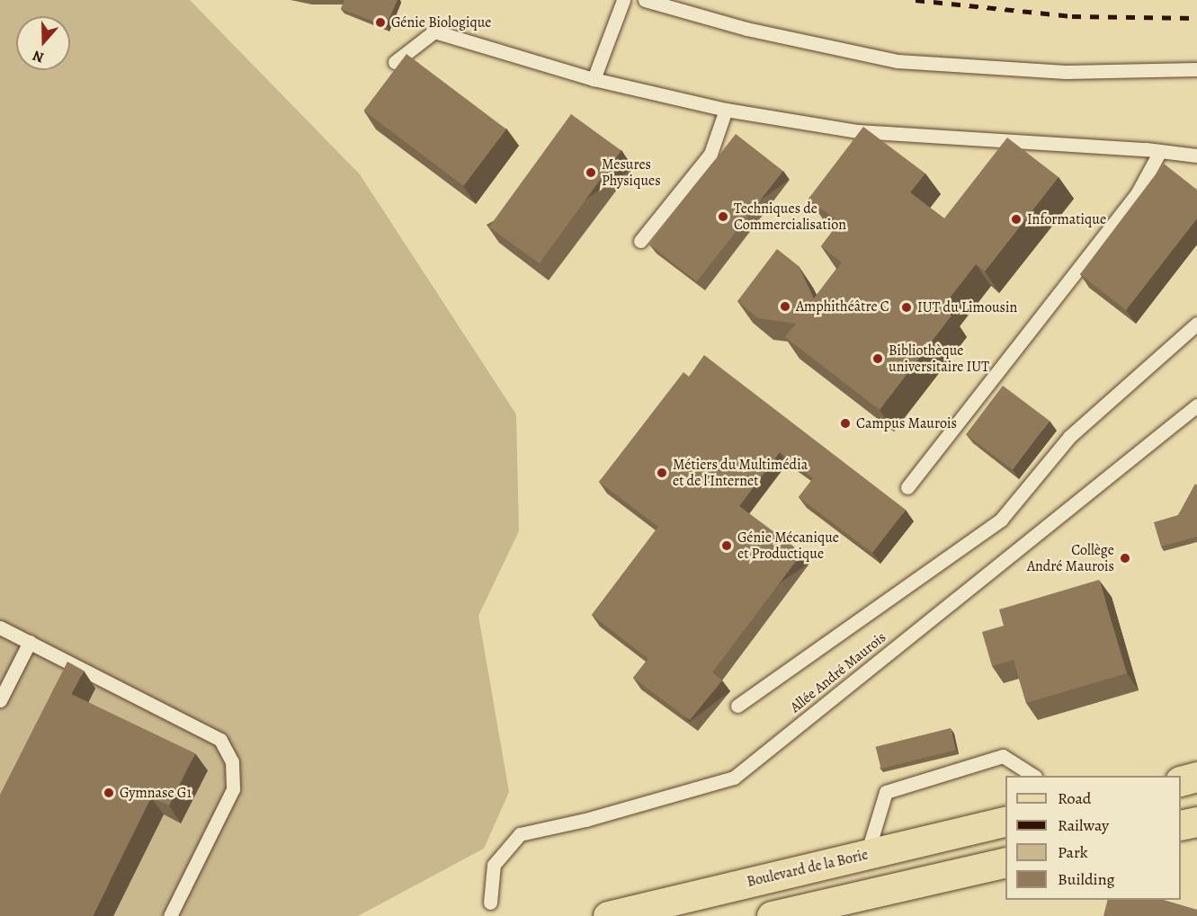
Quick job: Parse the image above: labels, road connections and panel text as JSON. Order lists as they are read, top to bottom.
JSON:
{
  "streets": {
    "main road": ["Boulevard de la Borie"],
    "lane": ["Allée André Maurois"]
  },
  "places": [
    "Génie Biologique",
    "Mesures Physiques",
    "Techniques de Commercialisation",
    "Informatique",
    "Amphithéâtre C",
    "IUT du Limousin",
    "Bibliothèque universitaire IUT",
    "Campus Maurois",
    "Métiers du Multimédia et de l'Internet",
    "Génie Mécanique et Productique",
    "Collège André Maurois",
    "Gymnase G1"
  ],
  "legend": [
    "Road",
    "Railway",
    "Park",
    "Building"
  ],
  "north": "bottom"
}
